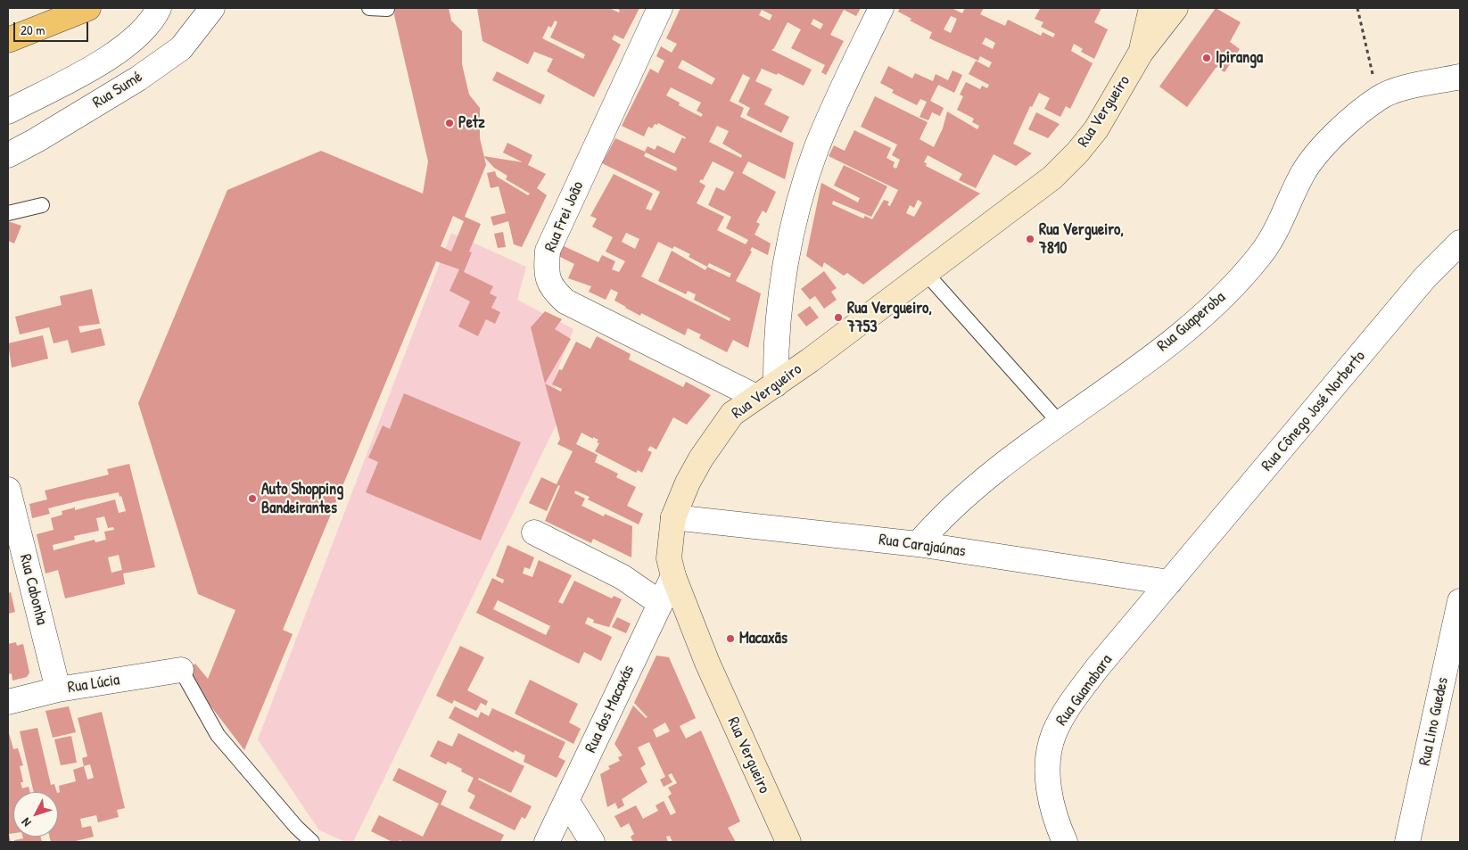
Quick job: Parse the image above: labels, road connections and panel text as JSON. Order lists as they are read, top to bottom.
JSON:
{
  "streets": {
    "main road": ["Rua Vergueiro"],
    "street": [
      "Rua Sumé",
      "Rua Frei João",
      "Rua Guaperoba",
      "Rua Cônego José Norberto",
      "Rua Carajaúnas",
      "Rua Cabonha",
      "Rua Lúcia",
      "Rua Guanabara",
      "Rua dos Macaxás",
      "Rua Lino Guedes"
    ]
  },
  "crossings": [
    ["Rua Vergueiro", "Rua Frei João"],
    ["Rua Vergueiro", "Rua Carajaúnas"],
    ["Rua Vergueiro", "Rua dos Macaxás"],
    ["Rua Guaperoba", "Rua Carajaúnas"],
    ["Rua Cônego José Norberto", "Rua Carajaúnas"],
    ["Rua Cônego José Norberto", "Rua Guanabara"],
    ["Rua Carajaúnas", "Rua Guanabara"],
    ["Rua Cabonha", "Rua Lúcia"]
  ],
  "places": [
    "Ipiranga",
    "Petz",
    "Rua Vergueiro, 7810",
    "Rua Vergueiro, 7753",
    "Auto Shopping Bandeirantes",
    "Macaxãs"
  ],
  "scale_bar": "20 m",
  "north": "bottom left"
}
